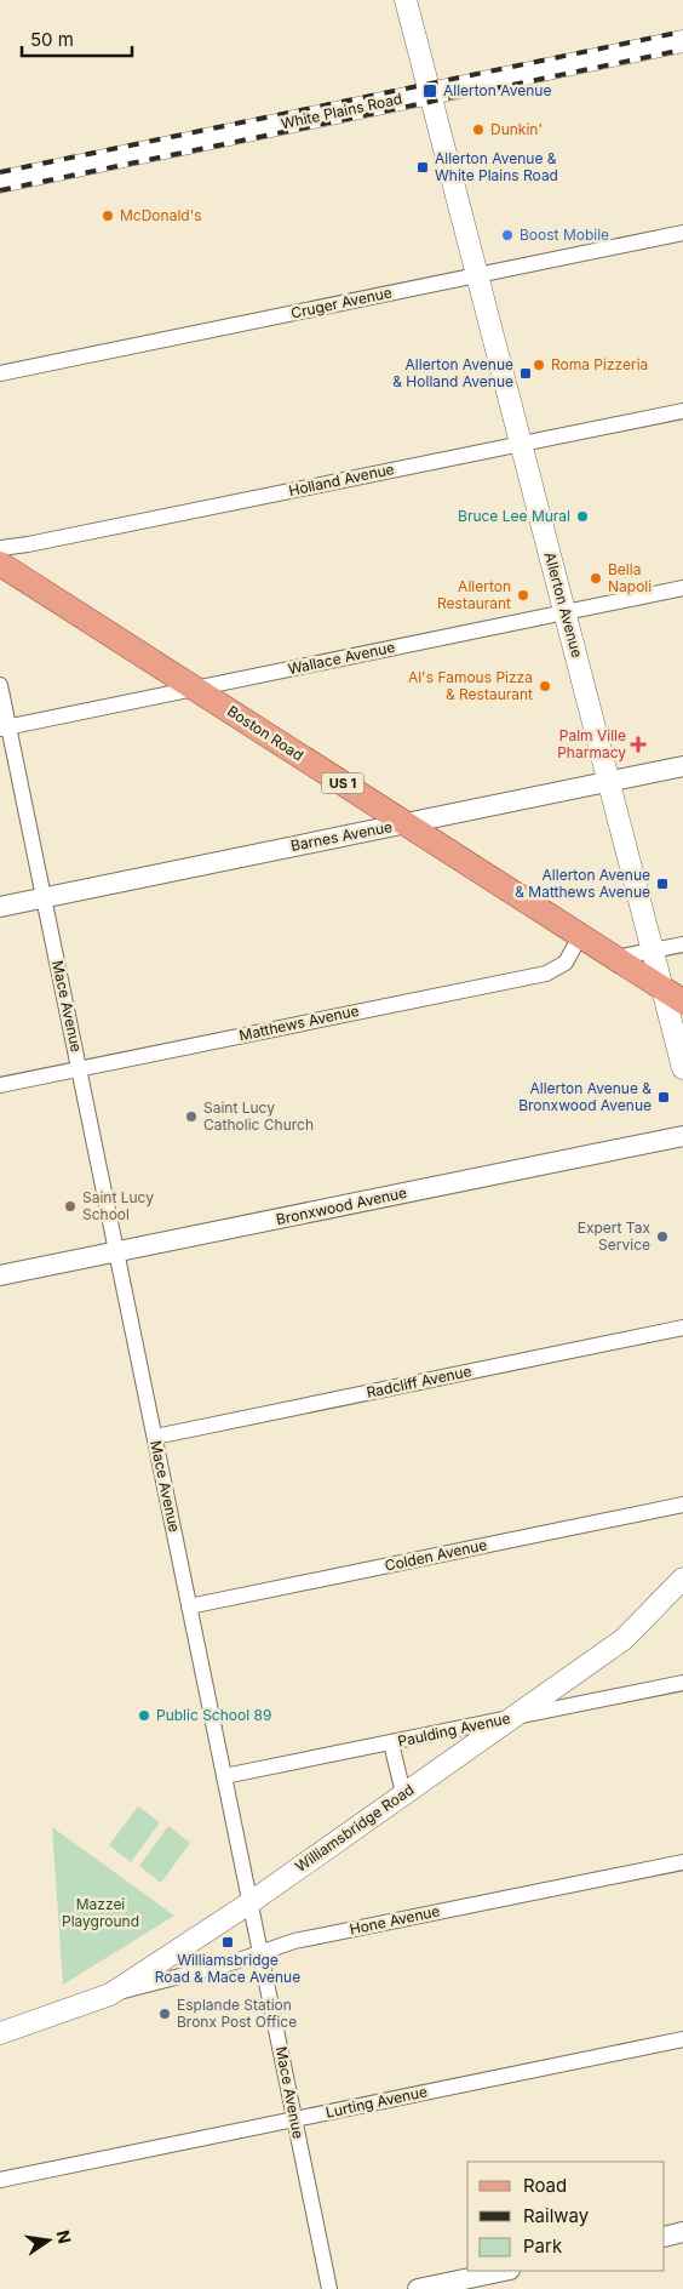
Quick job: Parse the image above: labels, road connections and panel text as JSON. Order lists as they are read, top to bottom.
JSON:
{
  "streets": {
    "main road": [
      "White Plains Road",
      "Allerton Avenue",
      "Boston Road",
      "US 1",
      "Williamsbridge Road"
    ],
    "street": [
      "Cruger Avenue",
      "Holland Avenue",
      "Wallace Avenue",
      "Barnes Avenue",
      "Mace Avenue",
      "Matthews Avenue",
      "Bronxwood Avenue",
      "Radcliff Avenue",
      "Colden Avenue",
      "Paulding Avenue",
      "Hone Avenue",
      "Lurting Avenue"
    ]
  },
  "crossings": [
    ["White Plains Road", "Allerton Avenue"],
    ["Cruger Avenue", "Allerton Avenue"],
    ["Holland Avenue", "Allerton Avenue"],
    ["Allerton Avenue", "Wallace Avenue"],
    ["Allerton Avenue", "Boston Road"],
    ["Allerton Avenue", "Barnes Avenue"],
    ["Wallace Avenue", "Boston Road"],
    ["Wallace Avenue", "Mace Avenue"],
    ["Boston Road", "Barnes Avenue"],
    ["Boston Road", "Matthews Avenue"],
    ["Barnes Avenue", "Mace Avenue"],
    ["Mace Avenue", "Matthews Avenue"],
    ["Mace Avenue", "Bronxwood Avenue"],
    ["Mace Avenue", "Radcliff Avenue"],
    ["Mace Avenue", "Colden Avenue"],
    ["Mace Avenue", "Paulding Avenue"],
    ["Mace Avenue", "Williamsbridge Road"],
    ["Mace Avenue", "Hone Avenue"],
    ["Mace Avenue", "Lurting Avenue"],
    ["Paulding Avenue", "Williamsbridge Road"],
    ["Williamsbridge Road", "Hone Avenue"]
  ],
  "parks": ["Mazzei Playground"],
  "places": {
    "transit": [
      "Allerton Avenue",
      "Allerton Avenue & White Plains Road",
      "Allerton Avenue & Holland Avenue",
      "Allerton Avenue & Matthews Avenue",
      "Allerton Avenue & Bronxwood Avenue",
      "Williamsbridge Road & Mace Avenue"
    ],
    "other": [
      "Dunkin'",
      "McDonald's",
      "Boost Mobile",
      "Roma Pizzeria",
      "Bruce Lee Mural",
      "Bella Napoli",
      "Allerton Restaurant",
      "Al's Famous Pizza & Restaurant",
      "Saint Lucy Catholic Church",
      "Saint Lucy School",
      "Expert Tax Service",
      "Public School 89",
      "Esplande Station Bronx Post Office"
    ],
    "health": ["Palm Ville Pharmacy"]
  },
  "legend": ["Road", "Railway", "Park"],
  "scale_bar": "50 m",
  "north": "right"
}
